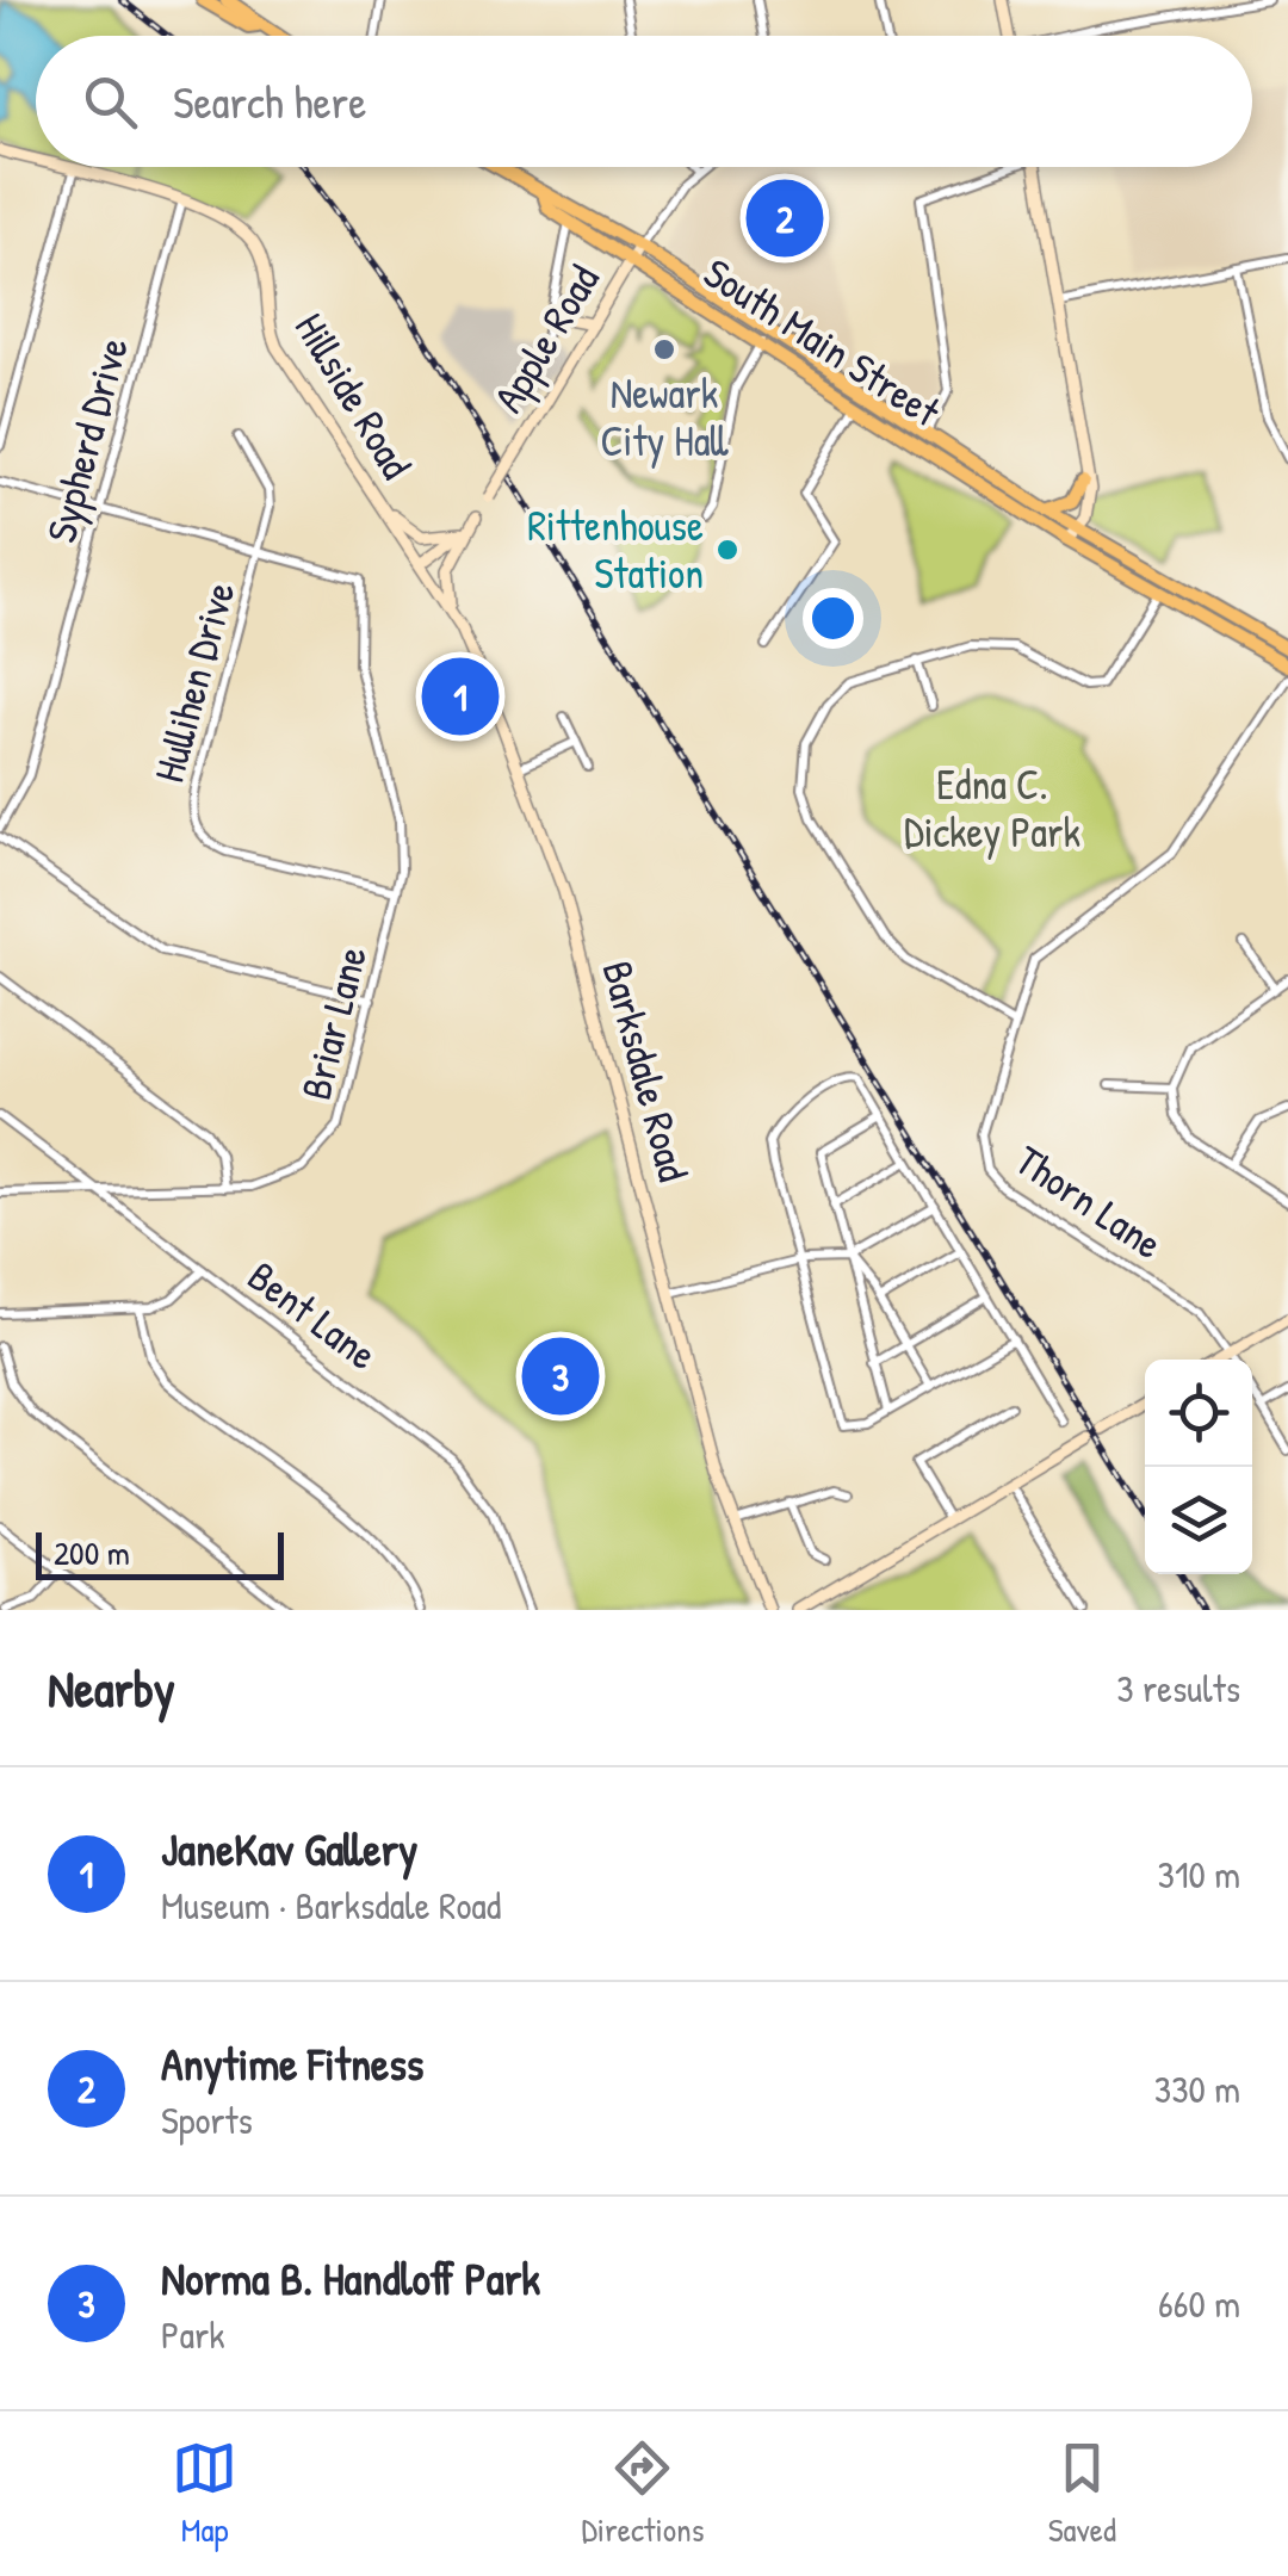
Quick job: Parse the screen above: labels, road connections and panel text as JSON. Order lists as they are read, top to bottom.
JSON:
{
  "streets": {
    "main road": ["South Main Street"],
    "street": [
      "Apple Road",
      "Hillside Road",
      "Sypherd Drive",
      "Hullihen Drive",
      "Briar Lane",
      "Barksdale Road",
      "Thorn Lane",
      "Bent Lane"
    ]
  },
  "crossings": [
    ["Apple Road", "South Main Street"],
    ["Apple Road", "Hillside Road"],
    ["Apple Road", "Barksdale Road"],
    ["Hillside Road", "Sypherd Drive"],
    ["Hillside Road", "Barksdale Road"],
    ["Hullihen Drive", "Briar Lane"],
    ["Briar Lane", "Bent Lane"]
  ],
  "parks": ["Edna C. Dickey Park"],
  "places": ["Newark City Hall", "Rittenhouse Station"],
  "scale_bar": "200 m",
  "page": {
    "search": "Search here",
    "pins": ["2", "1", "3"],
    "scale": "200 m",
    "heading": ["Nearby", "3 results"],
    "list": [
      {
        "mark": "1",
        "name": "JaneKav Gallery",
        "note": "Museum · Barksdale Road",
        "value": "310 m"
      },
      {
        "mark": "2",
        "name": "Anytime Fitness",
        "note": "Sports",
        "value": "330 m"
      },
      {
        "mark": "3",
        "name": "Norma B. Handloff Park",
        "note": "Park",
        "value": "660 m"
      }
    ],
    "nav": ["Map", "Directions", "Saved"]
  }
}
